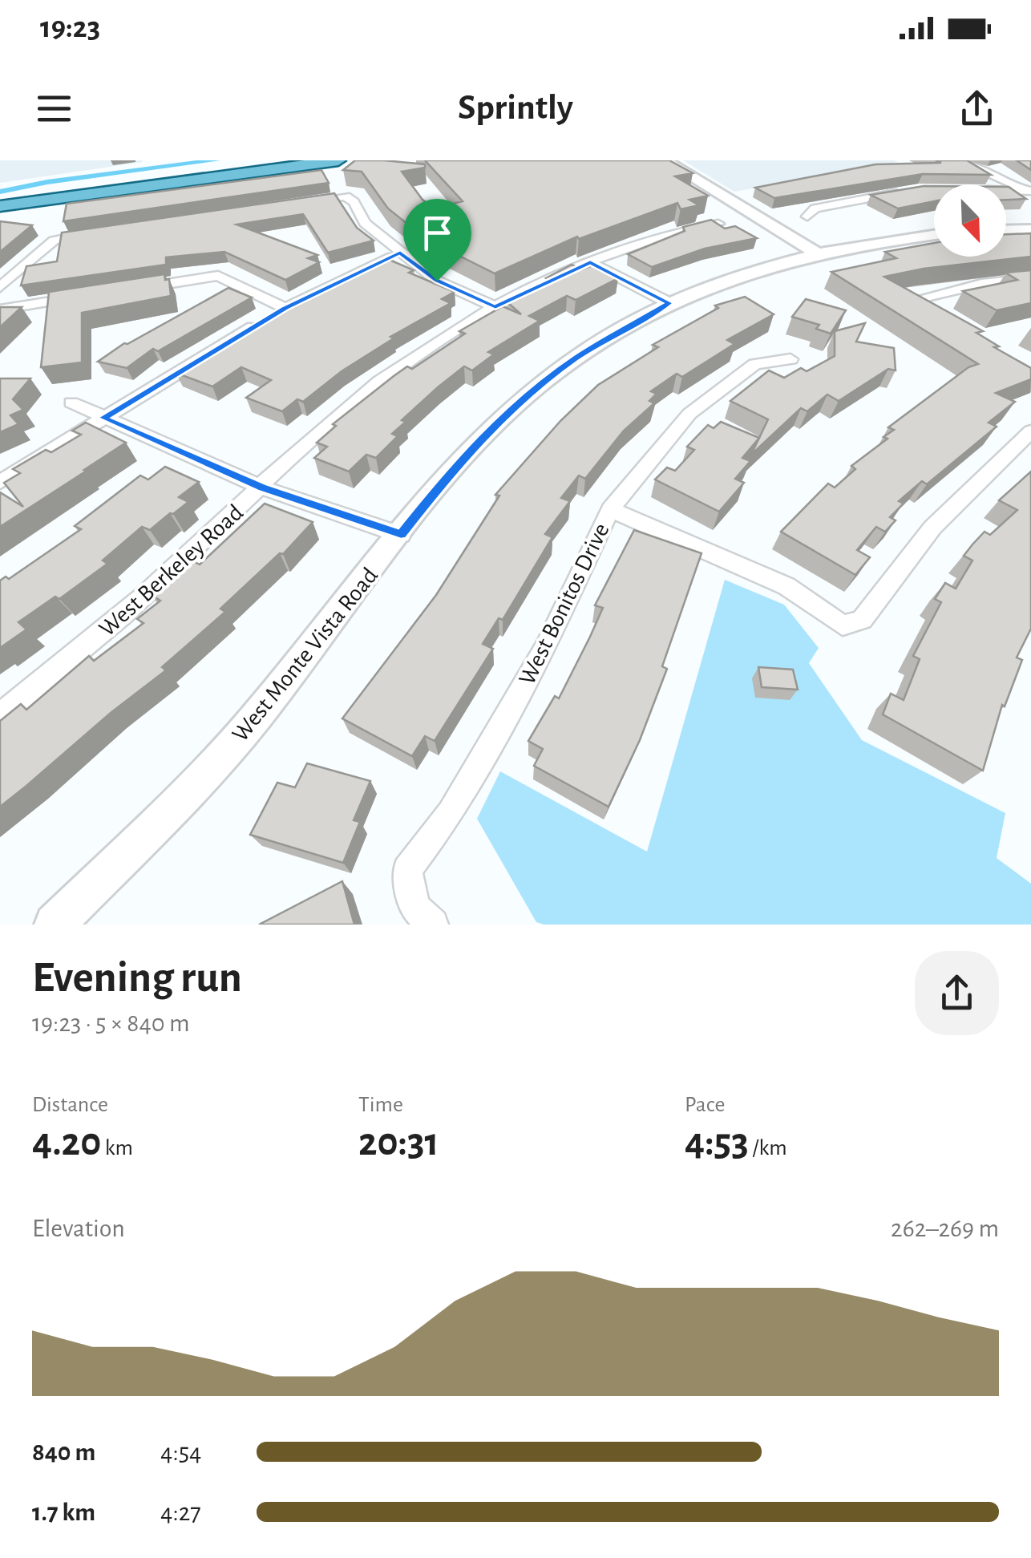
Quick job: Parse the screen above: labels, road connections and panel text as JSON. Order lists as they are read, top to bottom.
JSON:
{
  "streets": {
    "street": ["West Berkeley Road", "West Bonitos Drive", "West Monte Vista Road"]
  },
  "north": "bottom right",
  "page": {
    "status": "19:23",
    "header": "Sprintly",
    "heading": ["Evening run", "19:23 · 5 × 840 m"],
    "stats": [
      ["Distance", "4.20 km"],
      ["Time", "20:31"],
      ["Pace", "4:53 /km"]
    ],
    "chart": ["Elevation", "262–269 m"],
    "list": [
      {
        "name": "840 m",
        "note": "4:54"
      },
      {
        "name": "1.7 km",
        "note": "4:27"
      }
    ]
  }
}
